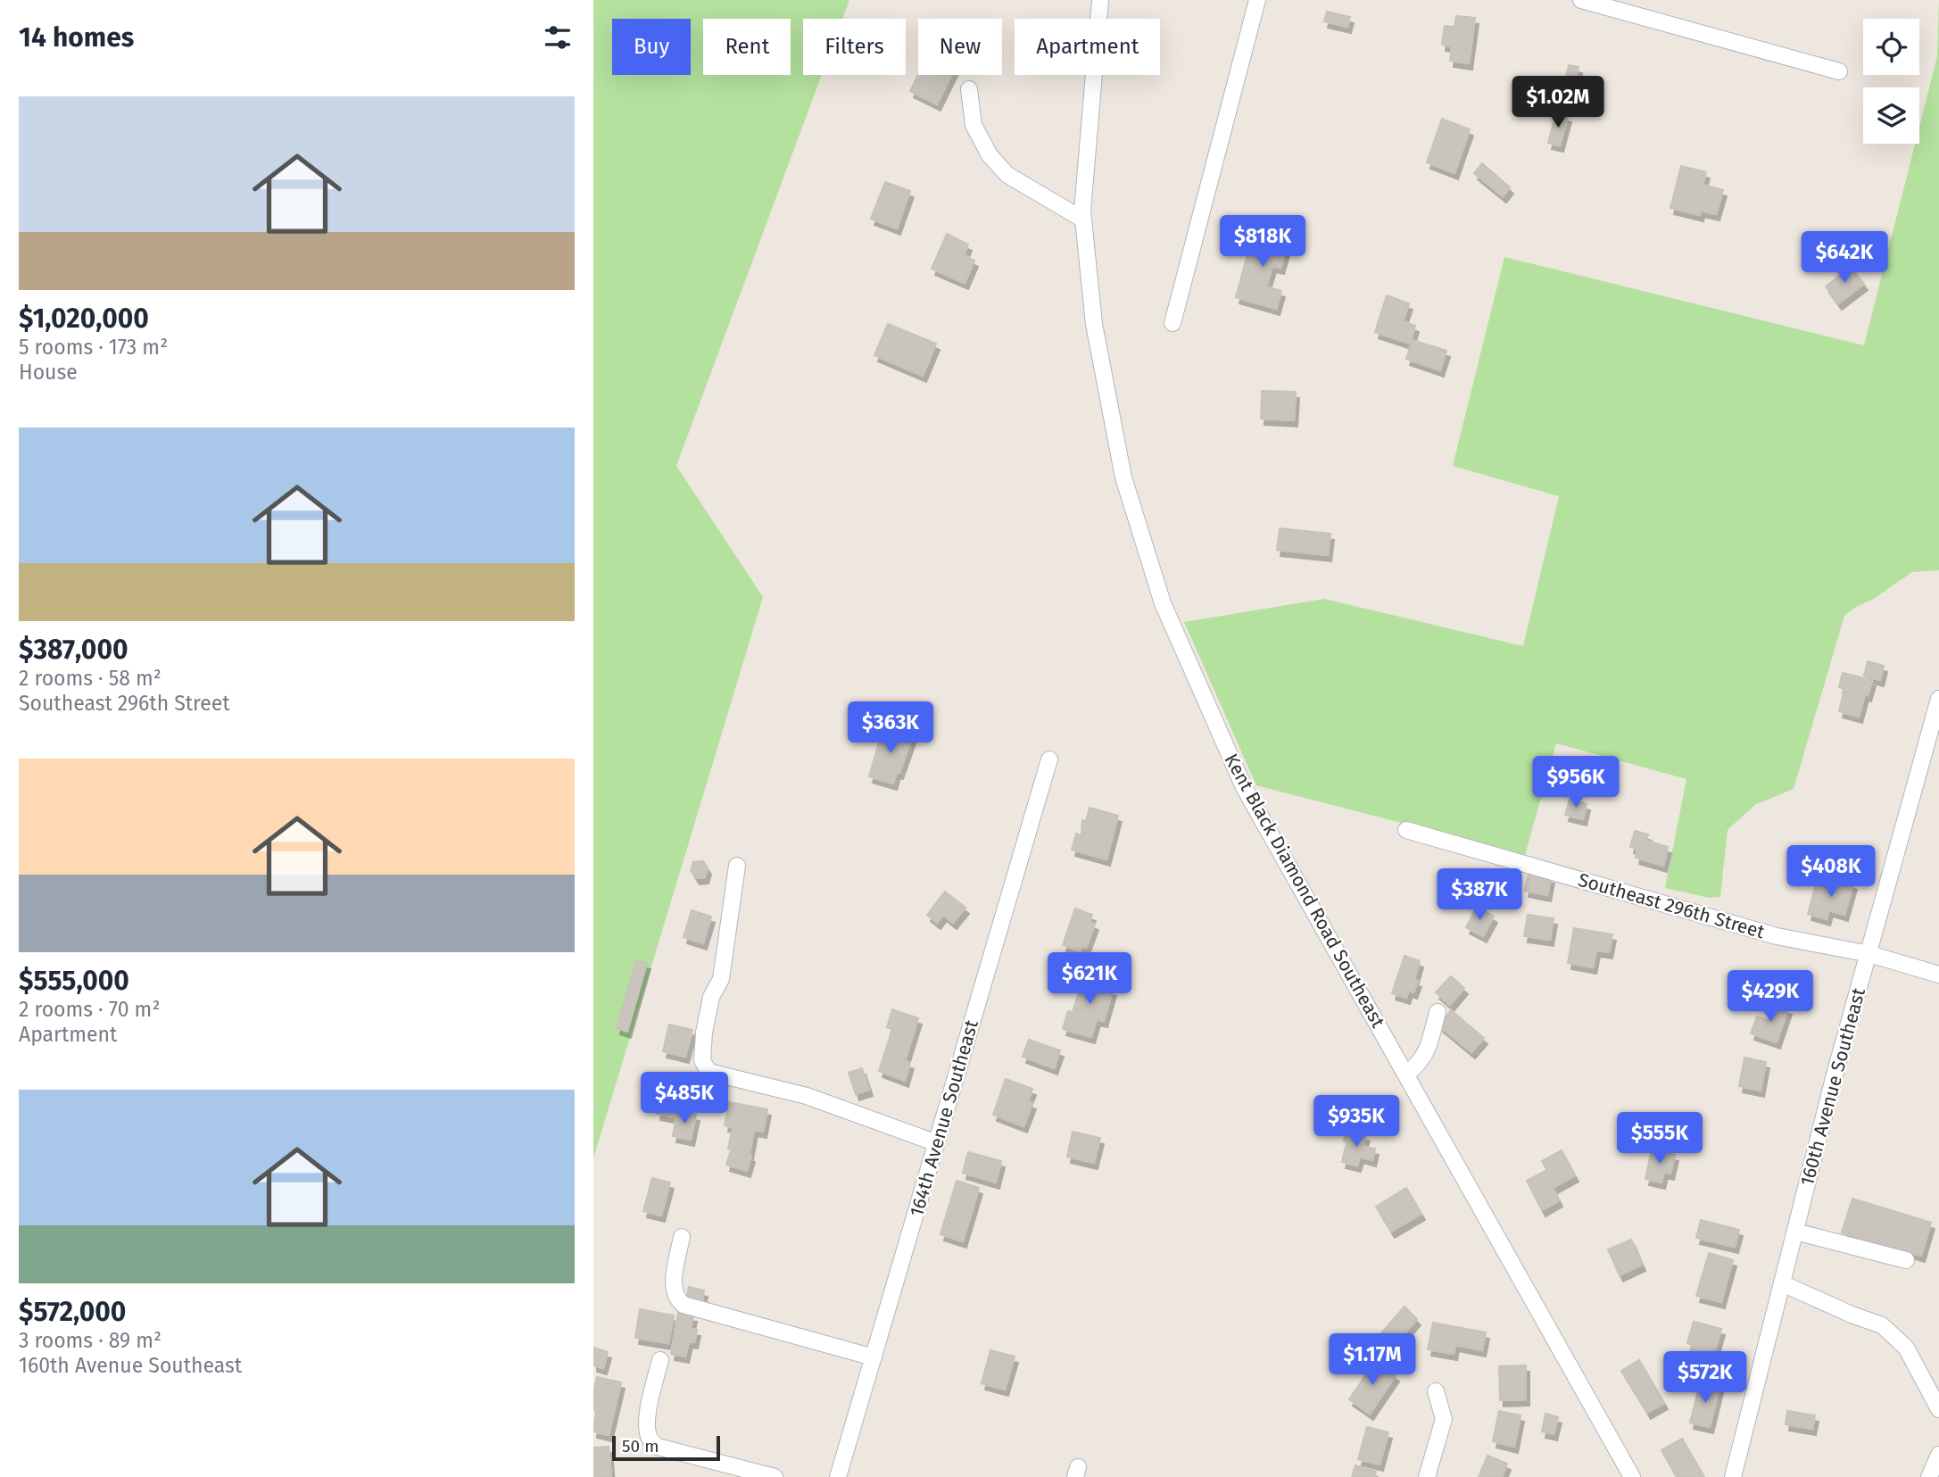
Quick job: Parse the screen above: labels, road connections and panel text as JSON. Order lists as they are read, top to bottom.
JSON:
{
  "streets": {
    "street": [
      "Kent Black Diamond Road Southeast",
      "Southeast 296th Street",
      "160th Avenue Southeast",
      "164th Avenue Southeast"
    ]
  },
  "crossings": [
    ["Southeast 296th Street", "160th Avenue Southeast"]
  ],
  "scale_bar": "50 m",
  "page": {
    "heading": "14 homes",
    "chip": [
      "Buy",
      "Rent",
      "Filters",
      "New",
      "Apartment"
    ],
    "list": [
      {
        "name": "$1,020,000",
        "note": "5 rooms · 173 m² · House"
      },
      {
        "name": "$387,000",
        "note": "2 rooms · 58 m² · Southeast 296th Street"
      },
      {
        "name": "$555,000",
        "note": "2 rooms · 70 m² · Apartment"
      },
      {
        "name": "$572,000",
        "note": "3 rooms · 89 m² · 160th Avenue Southeast"
      }
    ],
    "price": [
      "$1.02M",
      "$818K",
      "$642K",
      "$363K",
      "$956K",
      "$408K",
      "$387K",
      "$621K",
      "$429K",
      "$485K",
      "$935K",
      "$555K",
      "$1.17M",
      "$572K"
    ],
    "scale": "50 m"
  }
}
